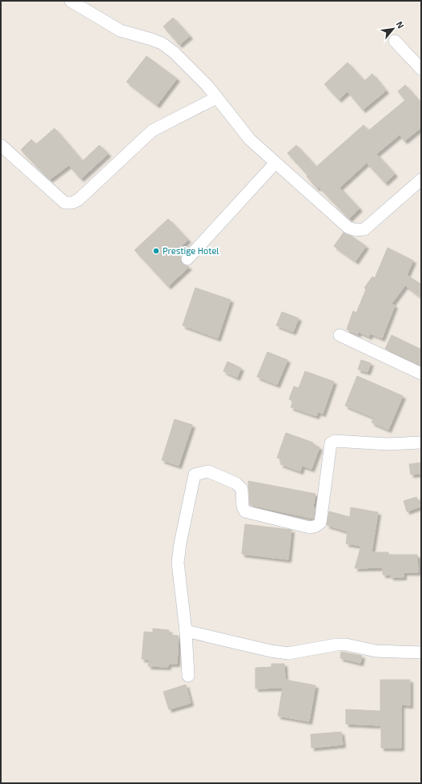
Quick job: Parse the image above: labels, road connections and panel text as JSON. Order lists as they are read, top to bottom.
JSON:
{
  "places": ["Prestige Hotel"],
  "north": "top right"
}
